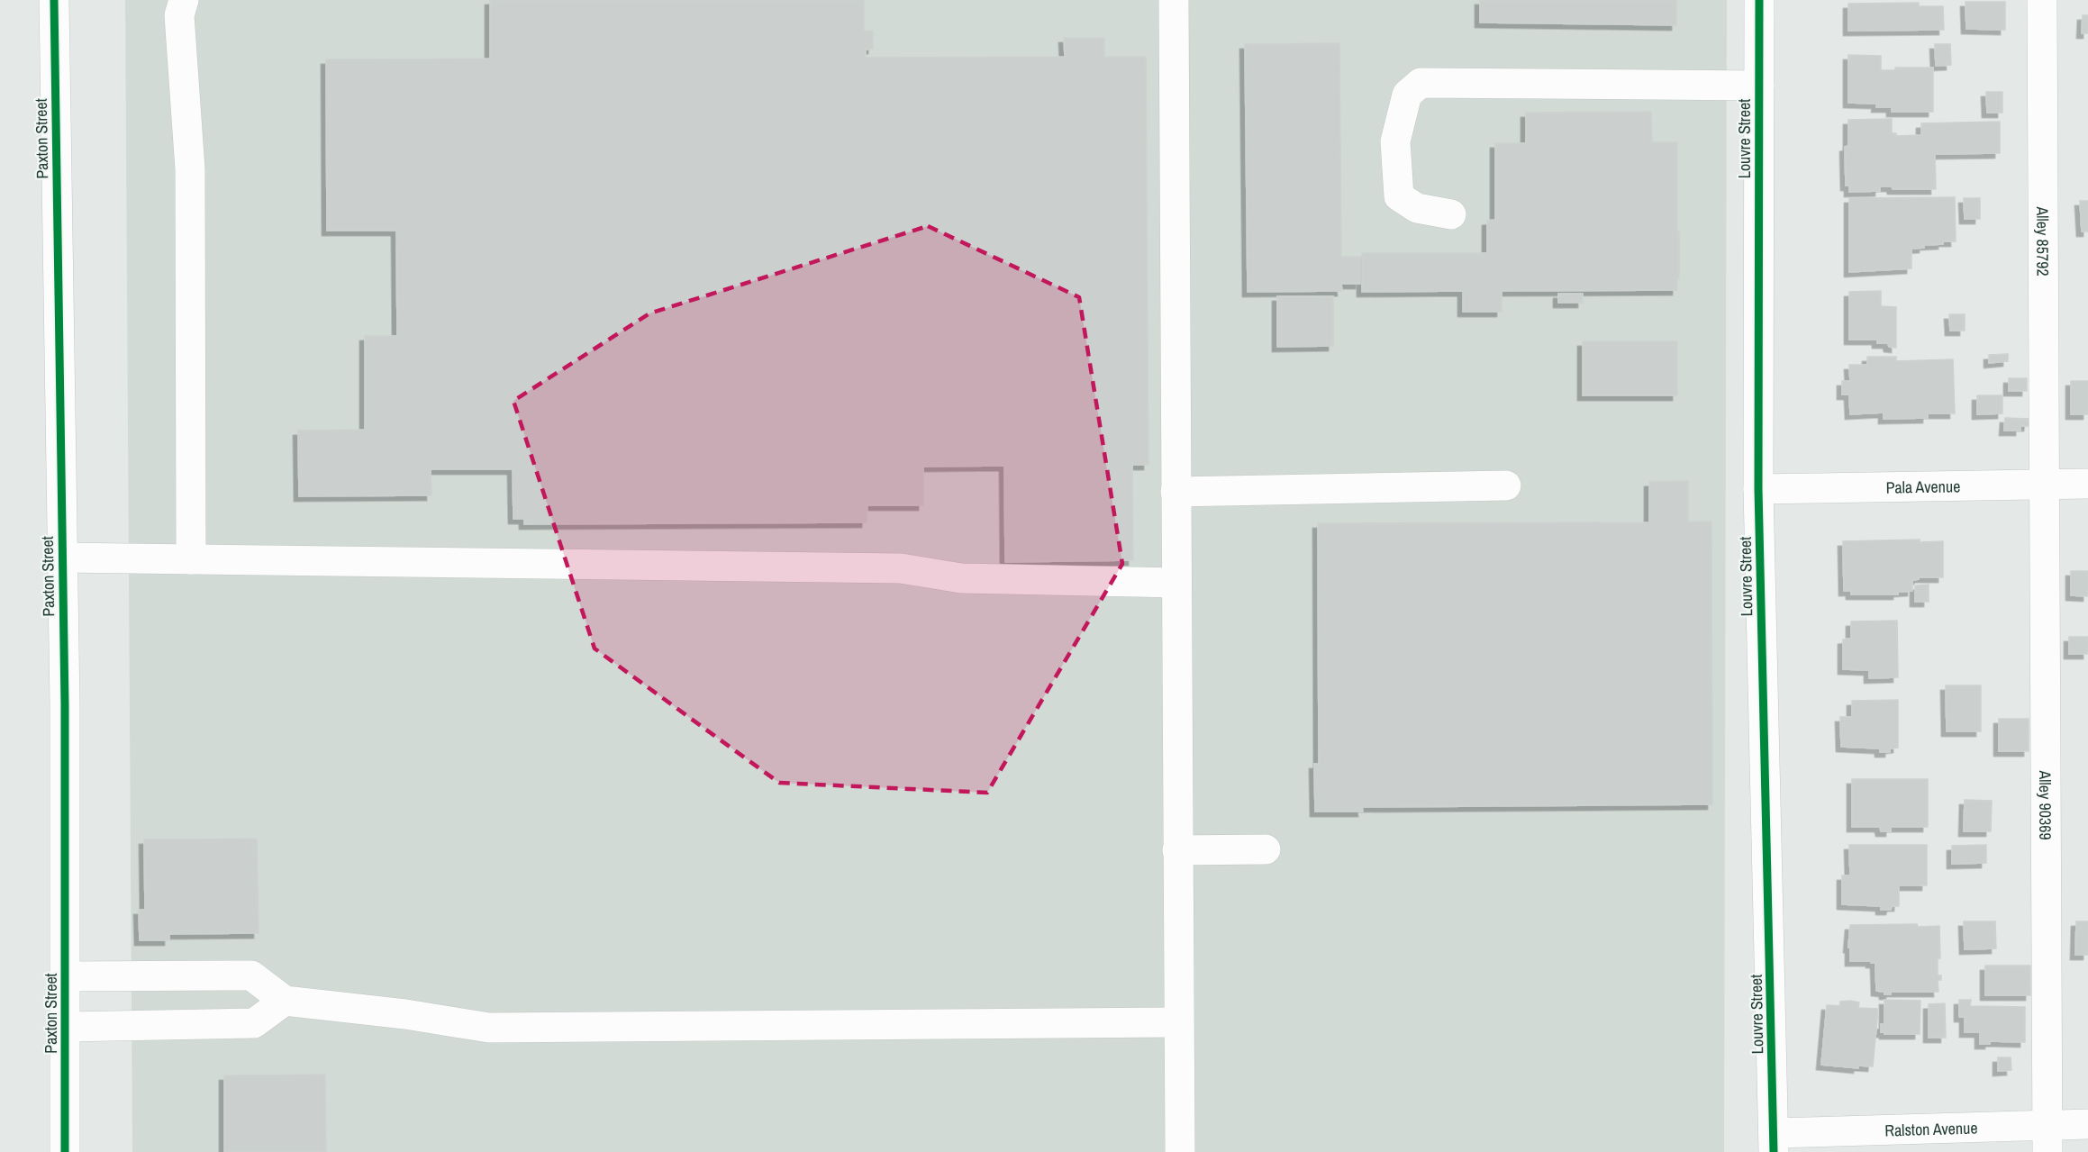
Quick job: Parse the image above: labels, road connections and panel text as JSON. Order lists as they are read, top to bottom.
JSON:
{
  "streets": {
    "street": [
      "Paxton Street",
      "Louvre Street",
      "Alley 85792",
      "Pala Avenue",
      "Alley 90369",
      "Ralston Avenue"
    ]
  },
  "crossings": [
    ["Louvre Street", "Pala Avenue"],
    ["Louvre Street", "Ralston Avenue"],
    ["Alley 85792", "Pala Avenue"],
    ["Alley 85792", "Alley 90369"],
    ["Pala Avenue", "Alley 90369"],
    ["Alley 90369", "Ralston Avenue"]
  ]
}
